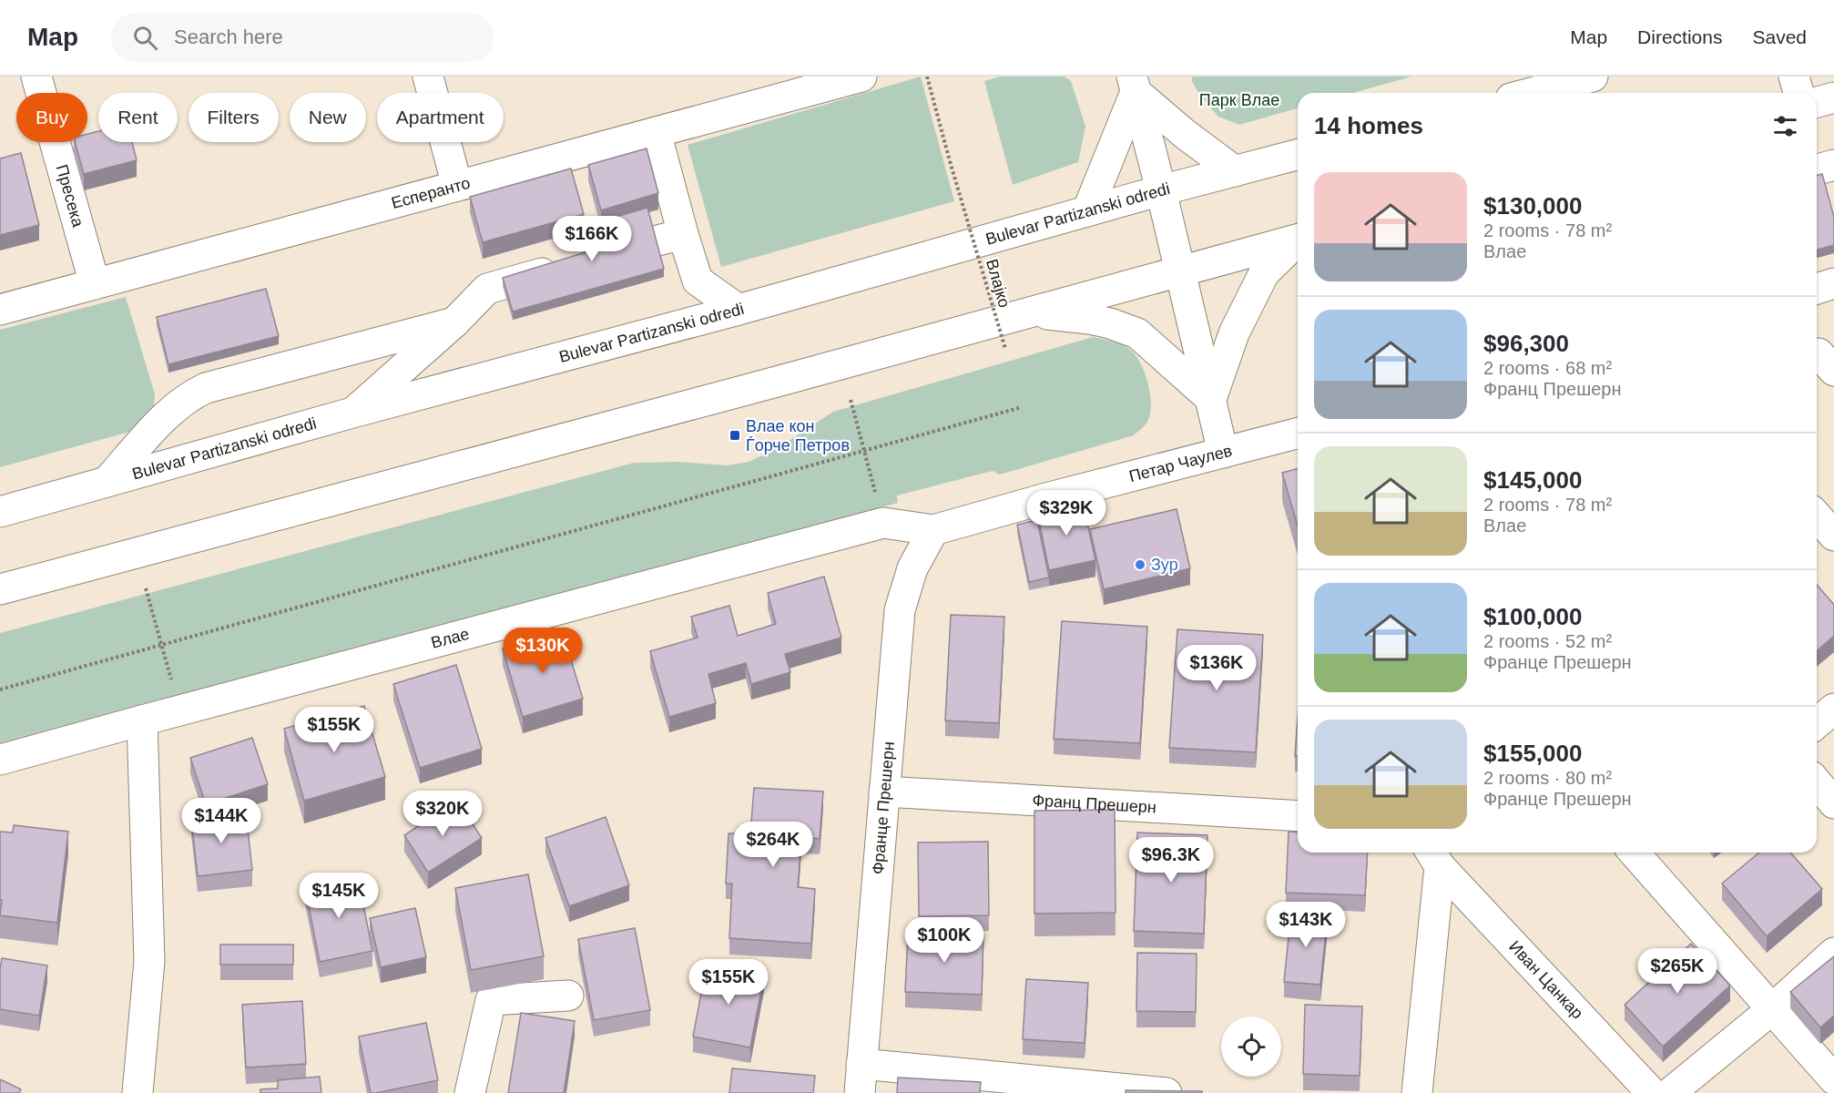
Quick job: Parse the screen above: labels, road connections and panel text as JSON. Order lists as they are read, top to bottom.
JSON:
{
  "streets": {
    "street": [
      "Есперанто",
      "Пресека",
      "Bulevar Partizanski odredi",
      "Петар Чаулев",
      "Влае",
      "Франц Прешерн",
      "Францe Прешерн",
      "Иван Цанкар"
    ],
    "path": ["Влајко"]
  },
  "crossings": [
    ["Есперанто", "Пресека"],
    ["Петар Чаулев", "Влае"],
    ["Петар Чаулев", "Францe Прешерн"],
    ["Влае", "Францe Прешерн"],
    ["Франц Прешерн", "Францe Прешерн"]
  ],
  "parks": ["Парк Влае"],
  "places": {
    "transit": ["Влае кон Ѓорче Петров"],
    "other": ["Зур"]
  },
  "page": {
    "header": "Map",
    "search": "Search here",
    "nav": ["Map", "Directions", "Saved"],
    "chip": [
      "Buy",
      "Rent",
      "Filters",
      "New",
      "Apartment"
    ],
    "heading": "14 homes",
    "list": [
      {
        "name": "$130,000",
        "note": "2 rooms · 78 m² · Влае"
      },
      {
        "name": "$96,300",
        "note": "2 rooms · 68 m² · Франц Прешерн"
      },
      {
        "name": "$145,000",
        "note": "2 rooms · 78 m² · Влае"
      },
      {
        "name": "$100,000",
        "note": "2 rooms · 52 m² · Францe Прешерн"
      },
      {
        "name": "$155,000",
        "note": "2 rooms · 80 m² · Францe Прешерн"
      }
    ],
    "price": [
      "$166K",
      "$329K",
      "$130K",
      "$136K",
      "$155K",
      "$320K",
      "$144K",
      "$264K",
      "$96.3K",
      "$145K",
      "$143K",
      "$100K",
      "$265K",
      "$155K"
    ]
  }
}
